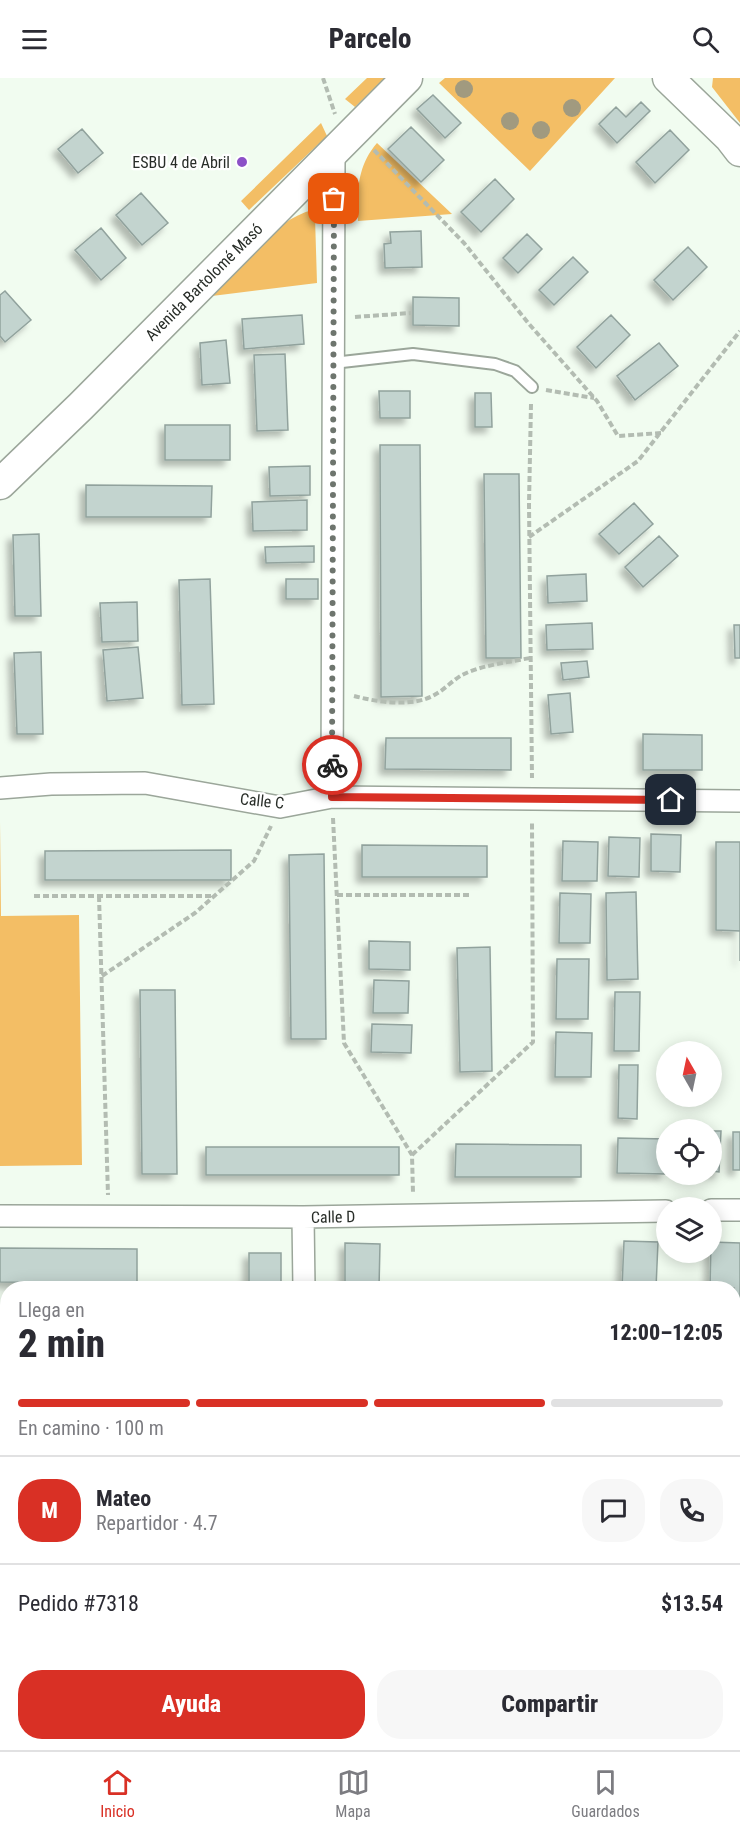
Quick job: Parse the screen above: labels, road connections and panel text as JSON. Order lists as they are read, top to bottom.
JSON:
{
  "streets": {
    "main road": ["Avenida Bartolomé Masó"],
    "street": ["Calle C", "Calle D"]
  },
  "places": ["ESBU 4 de Abril"],
  "north": "top",
  "page": {
    "header": "Parcelo",
    "heading": ["2 min", "Llega en", "12:00–12:05"],
    "panel": [
      "Mateo",
      "Repartidor · 4.7",
      "Pedido #7318",
      "$13.54"
    ],
    "bar": "En camino · 100 m",
    "round": "M",
    "buttons": ["Ayuda", "Compartir"],
    "tabs": ["Inicio", "Mapa", "Guardados"]
  }
}
